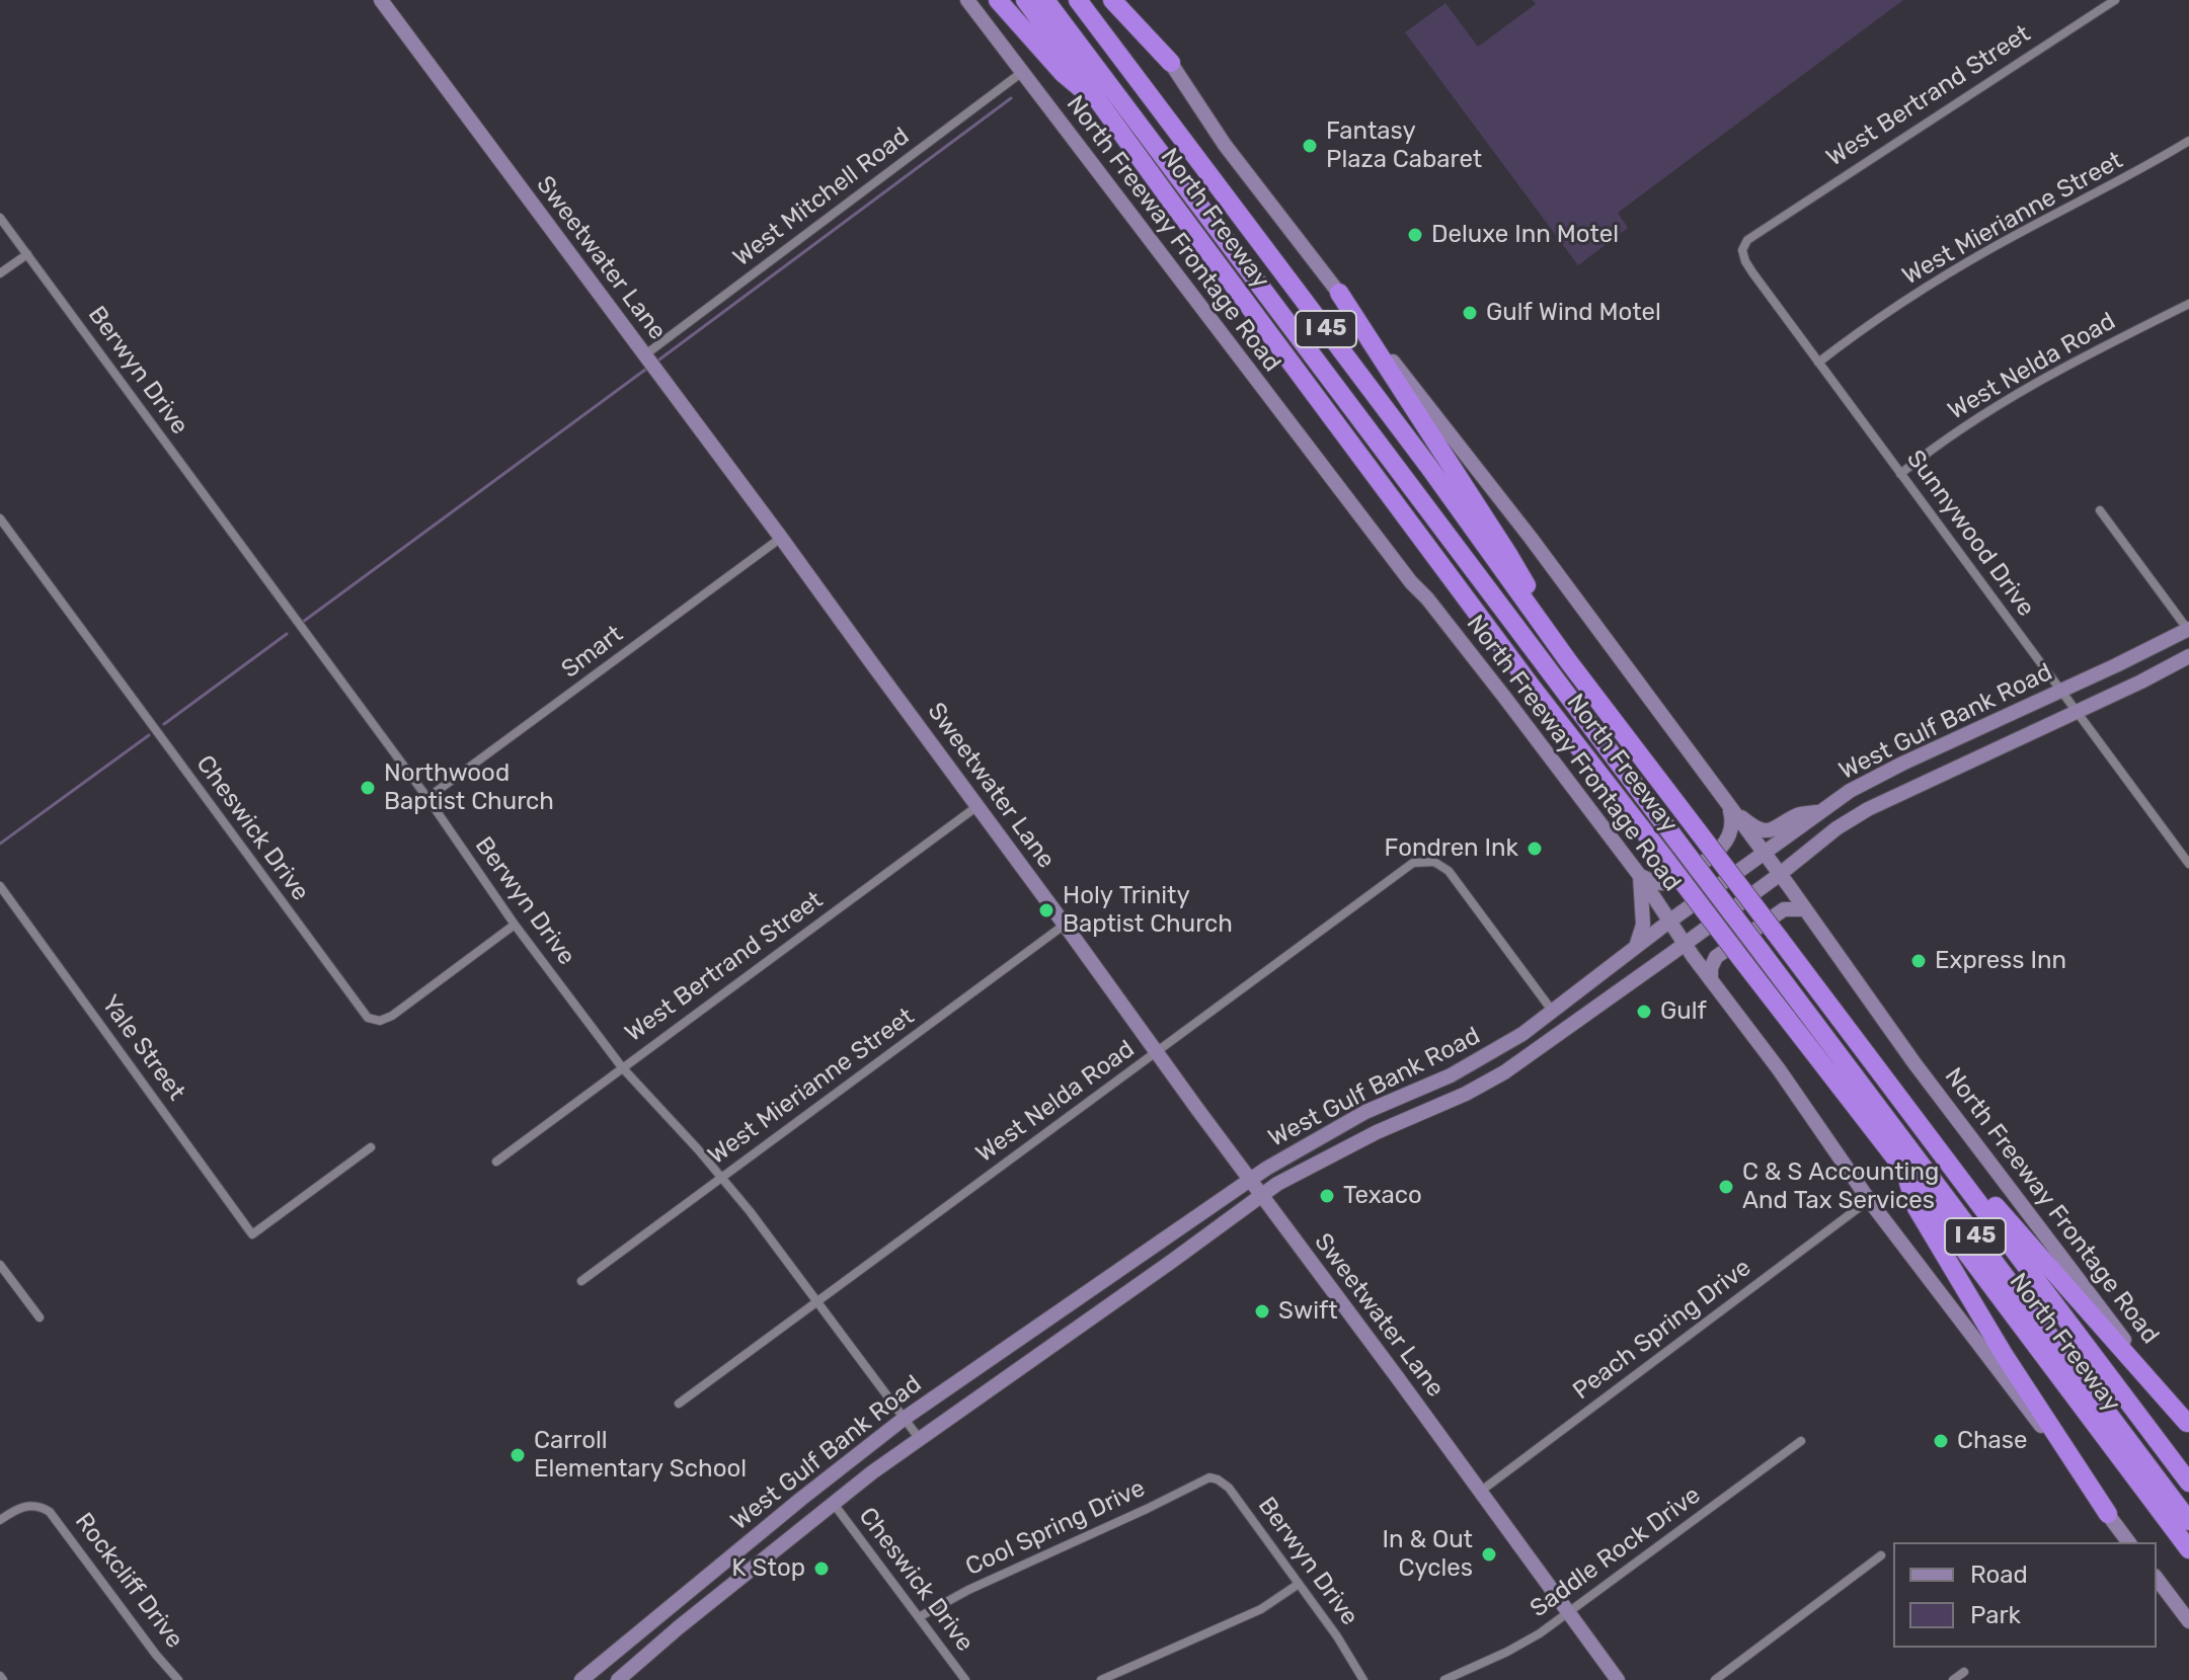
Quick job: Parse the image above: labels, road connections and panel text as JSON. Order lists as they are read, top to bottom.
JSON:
{
  "streets": {
    "highway": ["North Freeway", "I 45"],
    "main road": ["North Freeway Frontage Road", "Sweetwater Lane", "West Gulf Bank Road"],
    "street": [
      "West Bertrand Street",
      "West Mitchell Road",
      "West Mierianne Street",
      "West Nelda Road",
      "Berwyn Drive",
      "Sunnywood Drive",
      "Smart",
      "Cheswick Drive",
      "Yale Street",
      "Peach Spring Drive",
      "Cool Spring Drive",
      "Saddle Rock Drive",
      "Rockcliff Drive"
    ]
  },
  "crossings": [
    ["West Bertrand Street", "Sweetwater Lane"],
    ["West Bertrand Street", "Berwyn Drive"],
    ["West Bertrand Street", "Sunnywood Drive"],
    ["West Mitchell Road", "North Freeway Frontage Road"],
    ["West Mitchell Road", "Sweetwater Lane"],
    ["West Mierianne Street", "Sweetwater Lane"],
    ["West Mierianne Street", "Berwyn Drive"],
    ["West Mierianne Street", "Sunnywood Drive"],
    ["North Freeway Frontage Road", "West Gulf Bank Road"],
    ["North Freeway Frontage Road", "Peach Spring Drive"],
    ["Sweetwater Lane", "West Nelda Road"],
    ["Sweetwater Lane", "Smart"],
    ["Sweetwater Lane", "West Gulf Bank Road"],
    ["Sweetwater Lane", "Peach Spring Drive"],
    ["Sweetwater Lane", "Saddle Rock Drive"],
    ["West Nelda Road", "Berwyn Drive"],
    ["West Nelda Road", "Sunnywood Drive"],
    ["West Nelda Road", "West Gulf Bank Road"],
    ["Berwyn Drive", "Smart"],
    ["Berwyn Drive", "West Gulf Bank Road"],
    ["Berwyn Drive", "Cheswick Drive"],
    ["Berwyn Drive", "Cool Spring Drive"],
    ["Sunnywood Drive", "West Gulf Bank Road"],
    ["West Gulf Bank Road", "Cheswick Drive"],
    ["Cheswick Drive", "Cool Spring Drive"]
  ],
  "places": [
    "Fantasy Plaza Cabaret",
    "Deluxe Inn Motel",
    "Gulf Wind Motel",
    "Northwood Baptist Church",
    "Fondren Ink",
    "Holy Trinity Baptist Church",
    "Express Inn",
    "Gulf",
    "C & S Accounting And Tax Services",
    "Texaco",
    "Swift",
    "Chase",
    "Carroll Elementary School",
    "In & Out Cycles",
    "K Stop"
  ],
  "legend": ["Road", "Park"]
}
